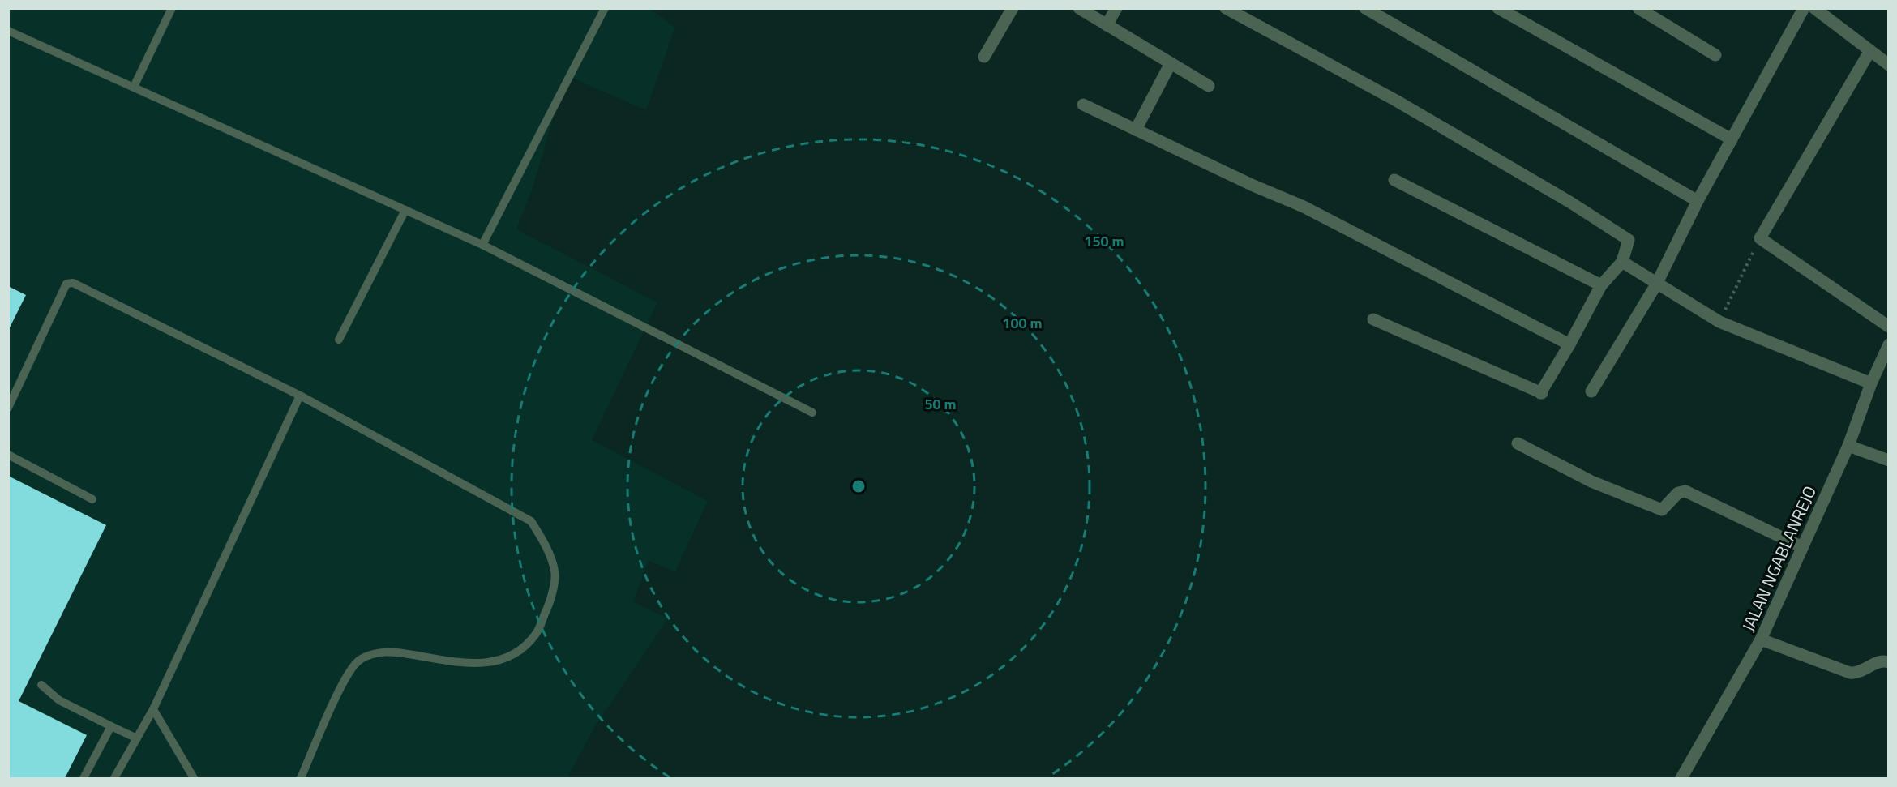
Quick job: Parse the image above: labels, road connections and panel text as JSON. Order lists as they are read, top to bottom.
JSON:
{
  "streets": {
    "street": ["JALAN NGABLANREJO"]
  },
  "rings": ["150 m", "100 m", "50 m"]
}
